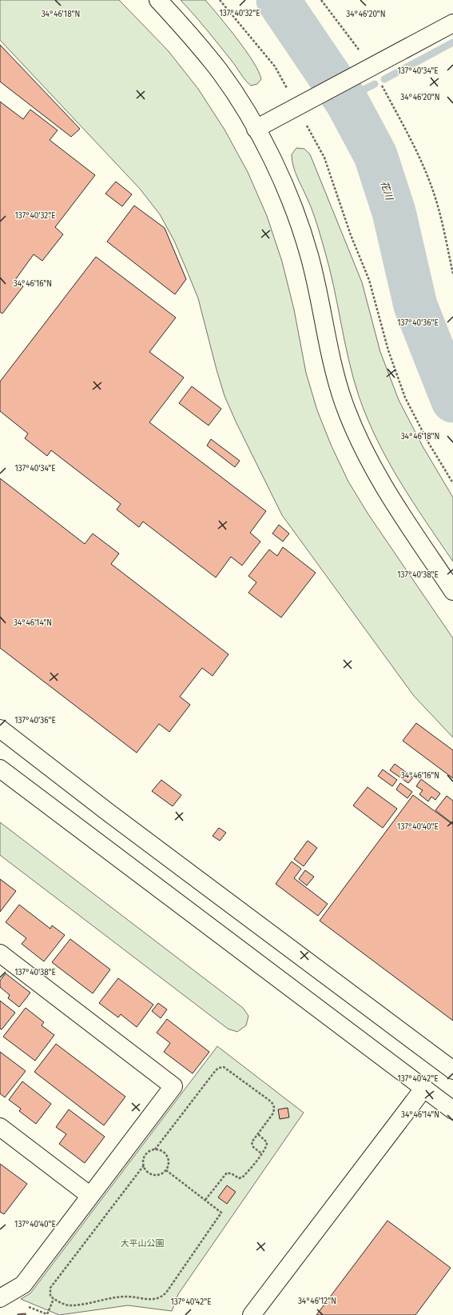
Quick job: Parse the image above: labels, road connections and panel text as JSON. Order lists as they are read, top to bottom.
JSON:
{
  "water": ["花川"],
  "parks": ["大平山公園"],
  "coordinates": [
    "137°40'32\"E",
    "34°46'18\"N",
    "34°46'20\"N",
    "137°40'34\"E",
    "34°46'16\"N",
    "137°40'36\"E",
    "137°40'38\"E",
    "34°46'14\"N",
    "137°40'40\"E",
    "137°40'42\"E",
    "34°46'12\"N"
  ]
}
